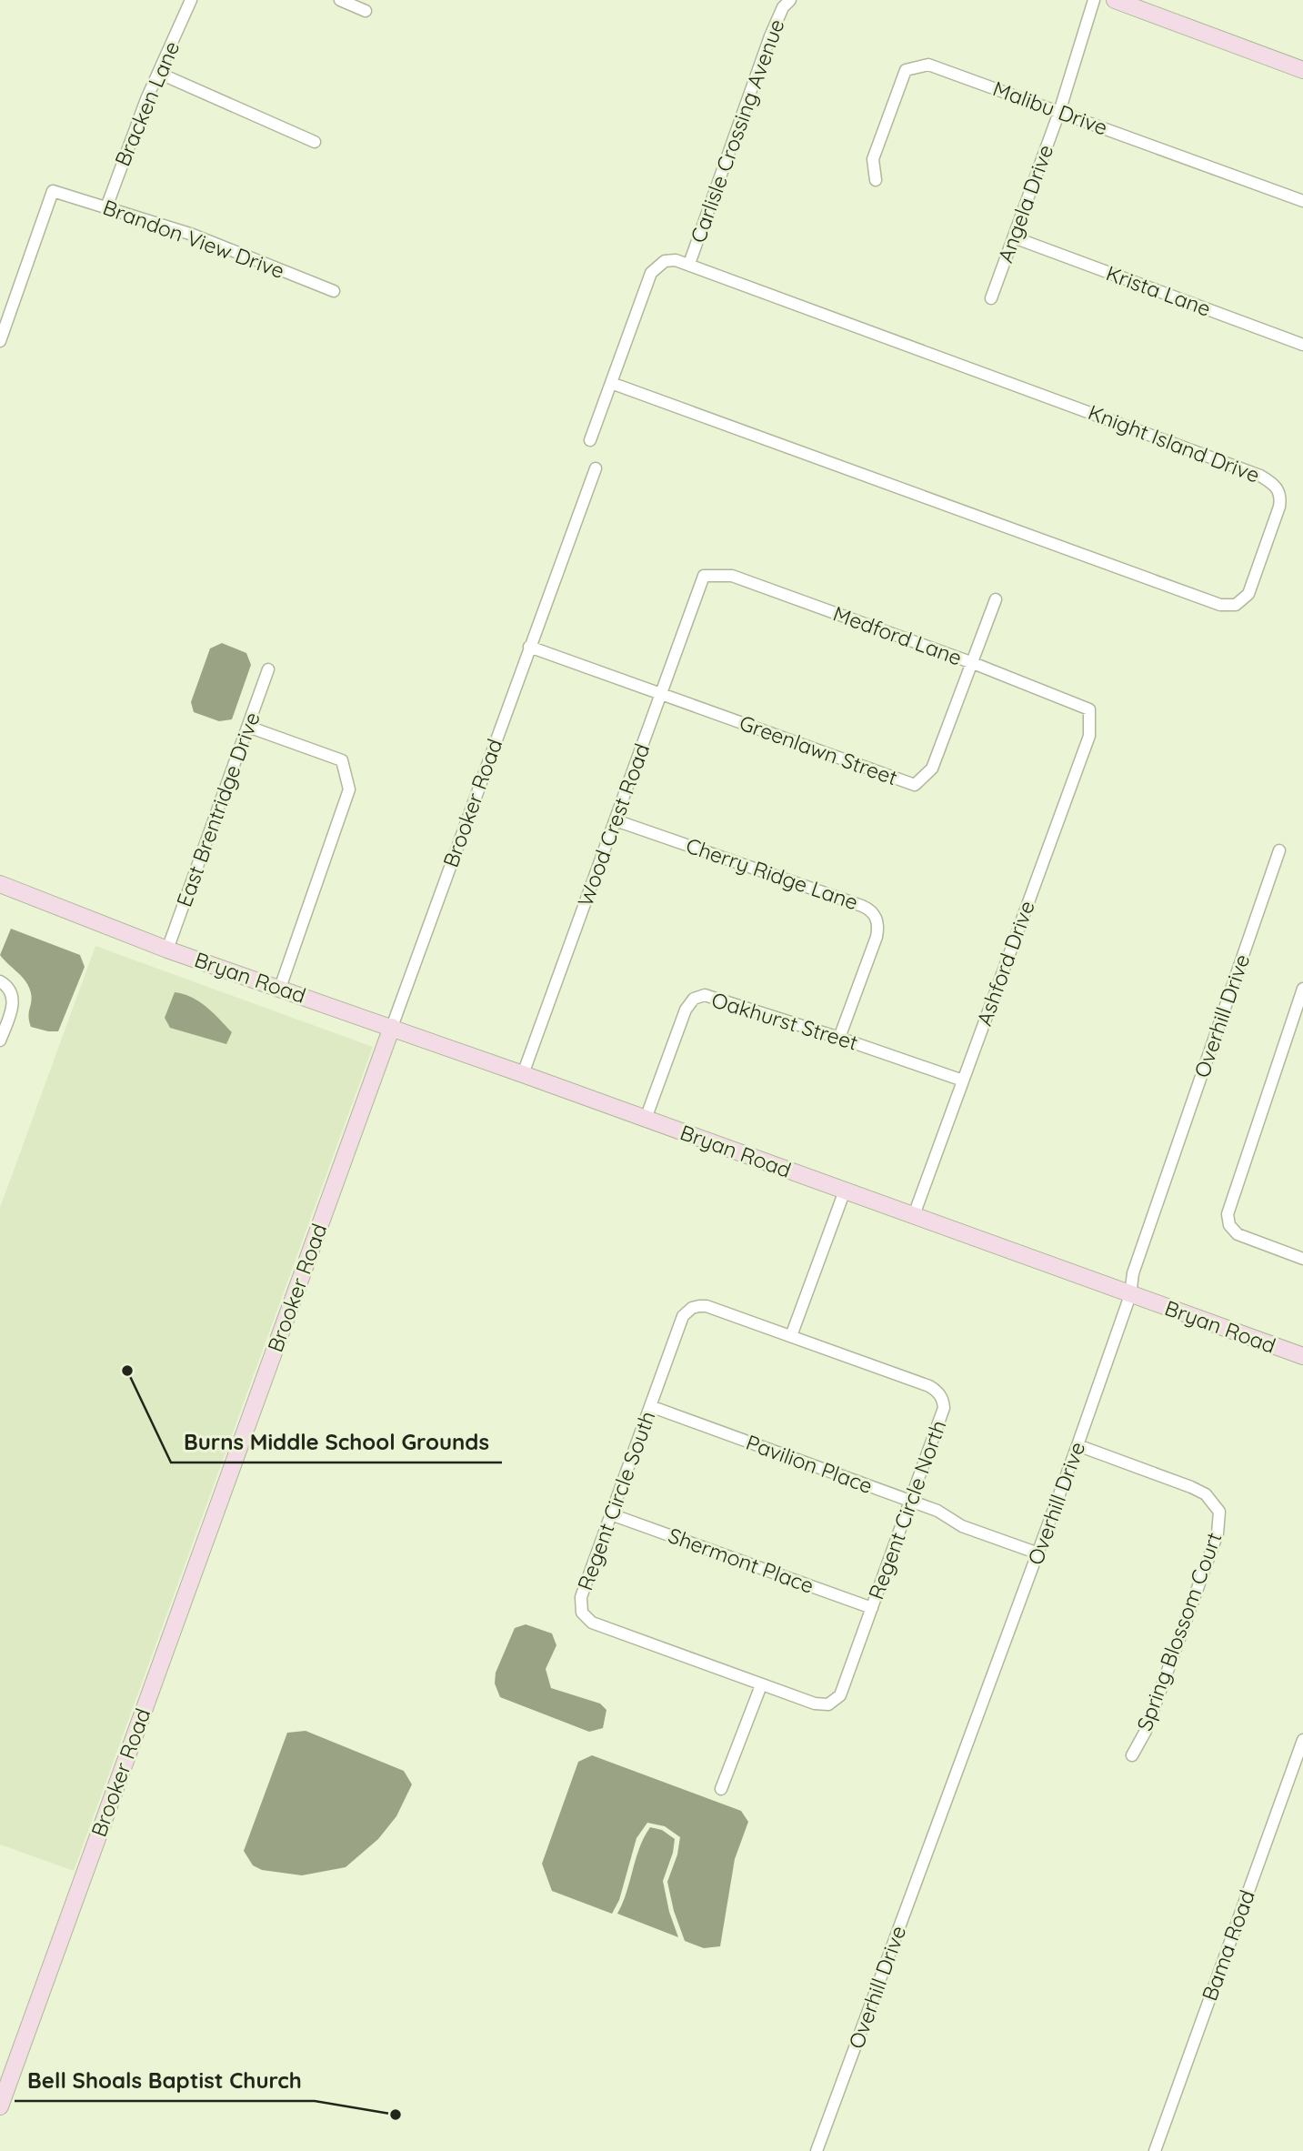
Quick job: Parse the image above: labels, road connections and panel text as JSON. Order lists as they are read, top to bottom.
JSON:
{
  "streets": {
    "street": [
      "Bracken Lane",
      "Malibu Drive",
      "Carlisle Crossing Avenue",
      "Angela Drive",
      "Brandon View Drive",
      "Krista Lane",
      "Knight Island Drive",
      "Medford Lane",
      "Greenlawn Street",
      "Brooker Road",
      "East Brentridge Drive",
      "Wood Crest Road",
      "Cherry Ridge Lane",
      "Ashford Drive",
      "Bryan Road",
      "Overhill Drive",
      "Oakhurst Street",
      "Pavilion Place",
      "Regent Circle South",
      "Regent Circle North",
      "Shermont Place",
      "Spring Blossom Court",
      "Bama Road"
    ]
  },
  "crossings": [
    ["Bracken Lane", "Brandon View Drive"],
    ["Malibu Drive", "Angela Drive"],
    ["Carlisle Crossing Avenue", "Knight Island Drive"],
    ["Angela Drive", "Krista Lane"],
    ["Medford Lane", "Greenlawn Street"],
    ["Medford Lane", "Wood Crest Road"],
    ["Medford Lane", "Ashford Drive"],
    ["Greenlawn Street", "Brooker Road"],
    ["Greenlawn Street", "Wood Crest Road"],
    ["Brooker Road", "Bryan Road"],
    ["East Brentridge Drive", "Bryan Road"],
    ["Wood Crest Road", "Cherry Ridge Lane"],
    ["Wood Crest Road", "Bryan Road"],
    ["Cherry Ridge Lane", "Oakhurst Street"],
    ["Ashford Drive", "Bryan Road"],
    ["Ashford Drive", "Oakhurst Street"],
    ["Bryan Road", "Overhill Drive"],
    ["Bryan Road", "Oakhurst Street"],
    ["Overhill Drive", "Pavilion Place"],
    ["Overhill Drive", "Spring Blossom Court"],
    ["Pavilion Place", "Regent Circle South"],
    ["Pavilion Place", "Regent Circle North"],
    ["Regent Circle South", "Regent Circle North"],
    ["Regent Circle South", "Shermont Place"],
    ["Regent Circle North", "Shermont Place"]
  ],
  "places": ["Burns Middle School Grounds", "Bell Shoals Baptist Church"]
}
